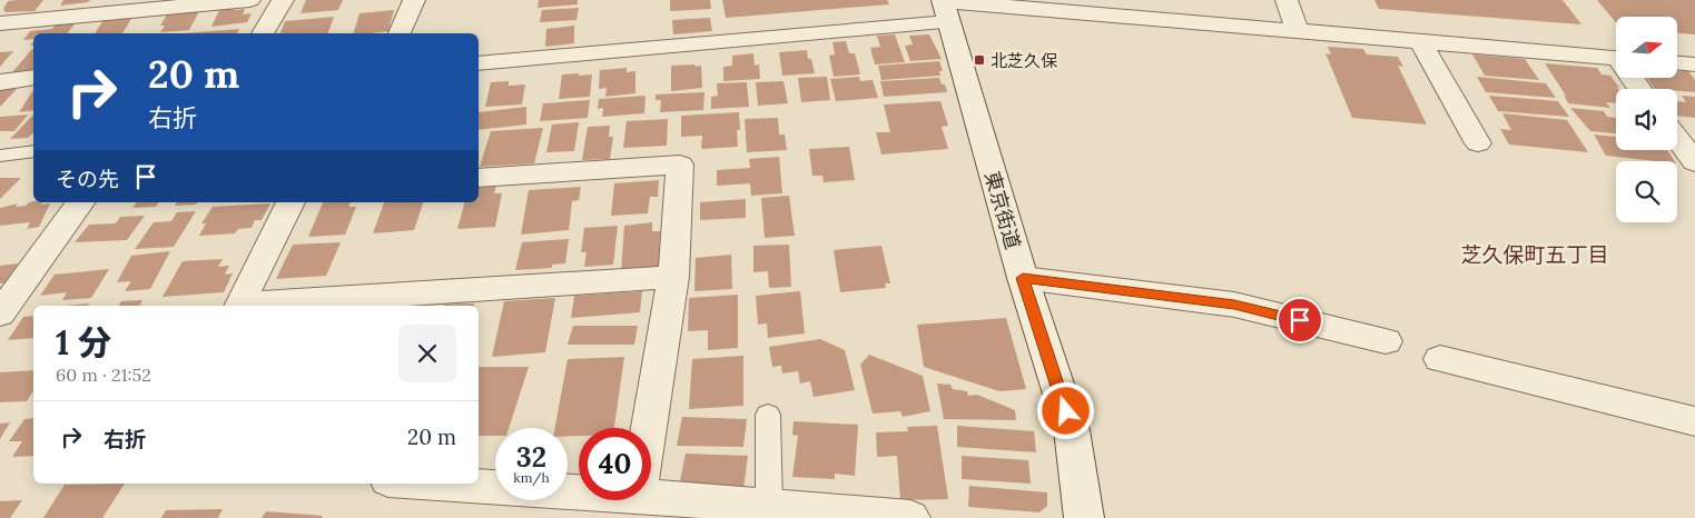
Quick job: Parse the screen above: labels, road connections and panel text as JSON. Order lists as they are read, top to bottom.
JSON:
{
  "streets": {
    "street": ["東京街道"]
  },
  "districts": ["芝久保町五丁目"],
  "places": {
    "transit": ["北芝久保"]
  },
  "north": "right",
  "page": {
    "turn": ["20 m", "右折"],
    "then": "その先",
    "heading": ["1 分", "60 m · 21:52"],
    "list": [
      {
        "name": "右折",
        "value": "20 m"
      }
    ],
    "speed": "32 km/h",
    "limit": "40"
  }
}
